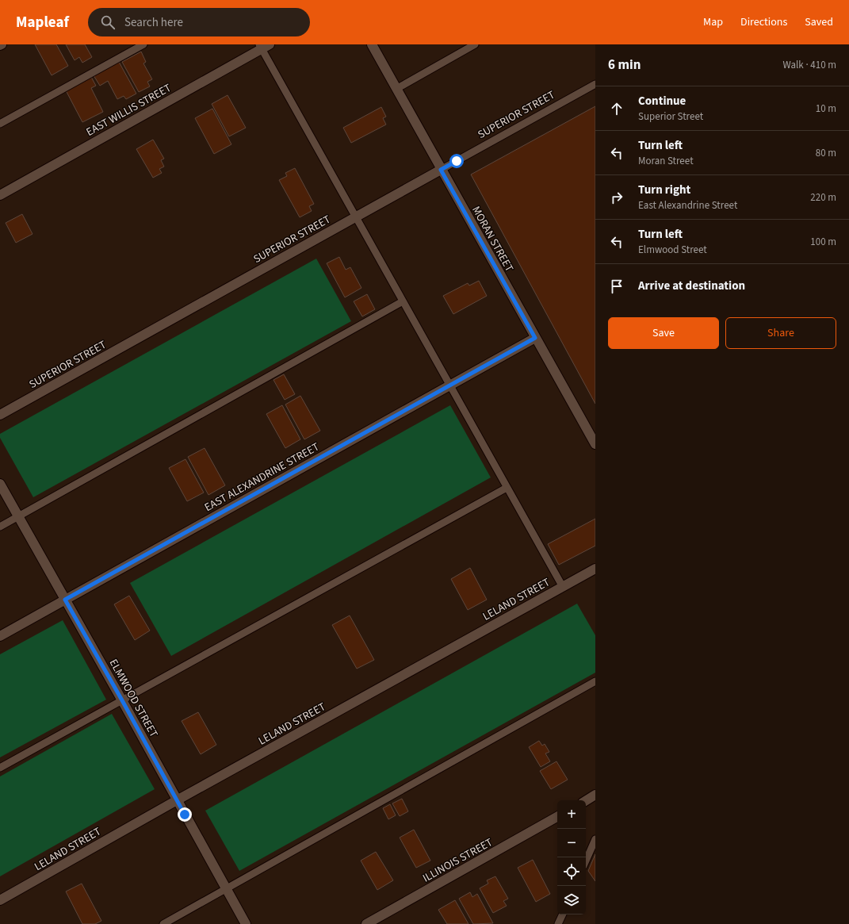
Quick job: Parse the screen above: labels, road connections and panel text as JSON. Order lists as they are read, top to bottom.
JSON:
{
  "streets": {
    "street": [
      "EAST WILLIS STREET",
      "SUPERIOR STREET",
      "MORAN STREET",
      "EAST ALEXANDRINE STREET",
      "LELAND STREET",
      "ELMWOOD STREET",
      "ILLINOIS STREET"
    ]
  },
  "crossings": [
    ["SUPERIOR STREET", "MORAN STREET"],
    ["MORAN STREET", "EAST ALEXANDRINE STREET"],
    ["EAST ALEXANDRINE STREET", "ELMWOOD STREET"],
    ["LELAND STREET", "ELMWOOD STREET"]
  ],
  "page": {
    "header": "Mapleaf",
    "search": "Search here",
    "nav": ["Map", "Directions", "Saved"],
    "heading": ["6 min", "Walk · 410 m"],
    "list": [
      ["Continue", "Superior Street", "10 m"],
      ["Turn left", "Moran Street", "80 m"],
      ["Turn right", "East Alexandrine Street", "220 m"],
      ["Turn left", "Elmwood Street", "100 m"],
      "Arrive at destination"
    ],
    "buttons": ["Save", "Share"],
    "map_buttons": ["+", "−"]
  }
}
